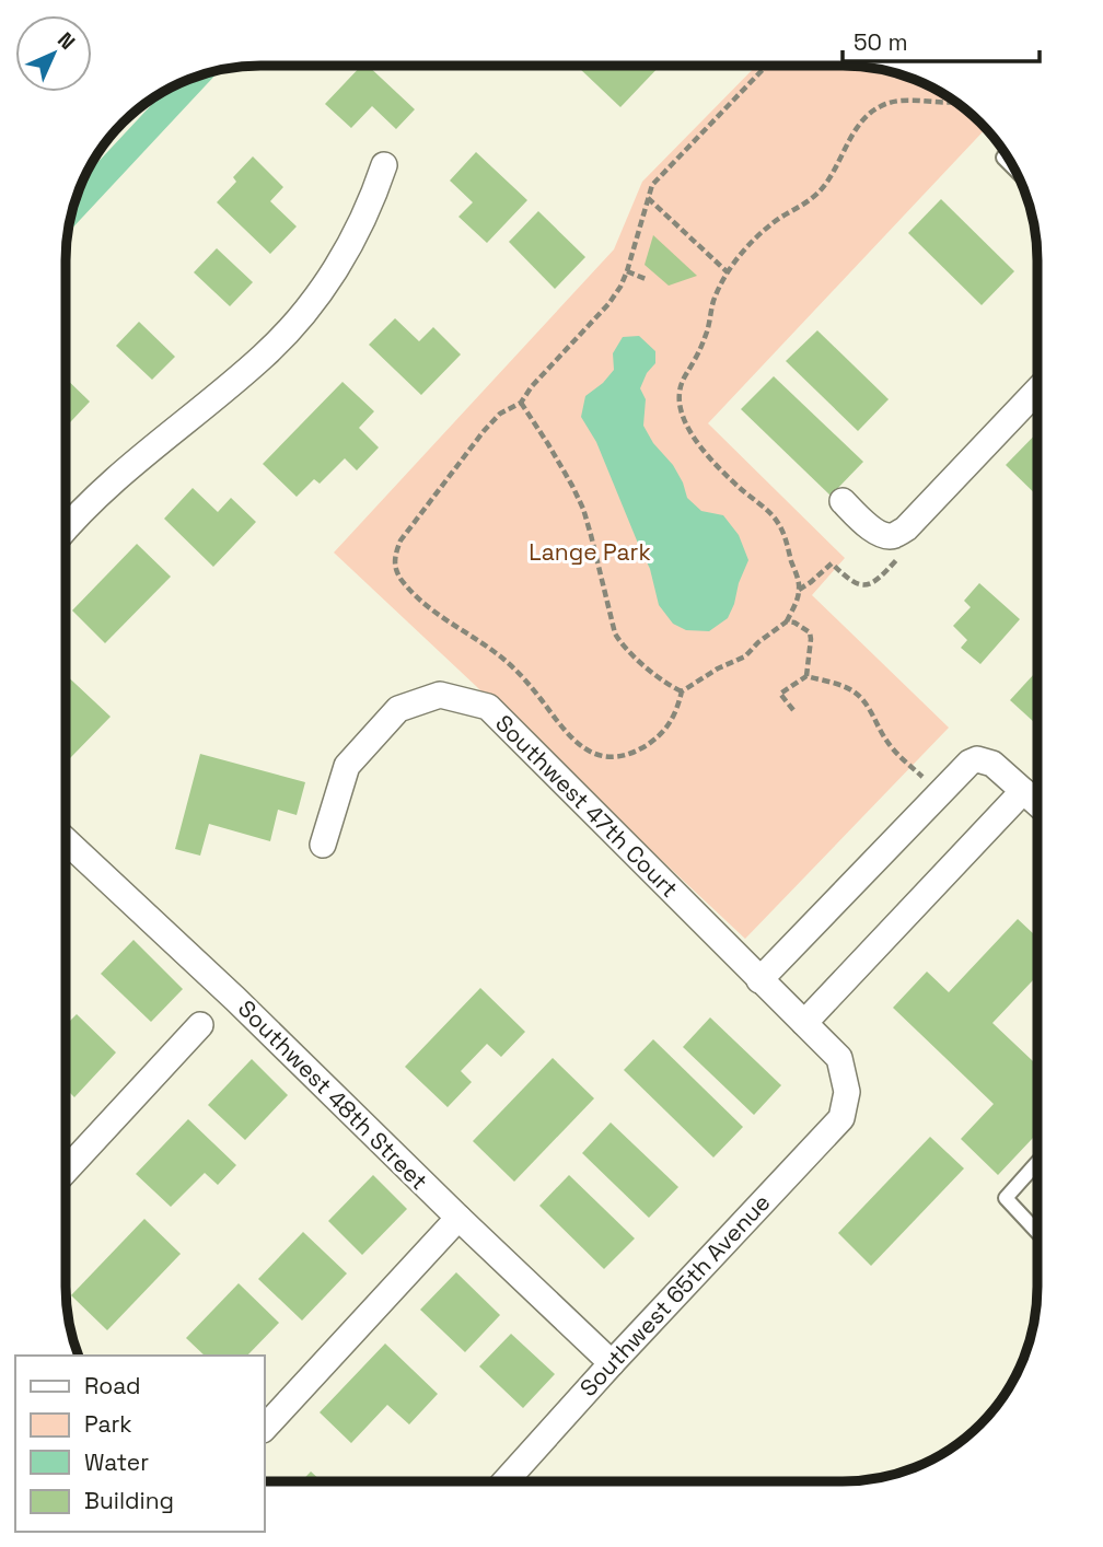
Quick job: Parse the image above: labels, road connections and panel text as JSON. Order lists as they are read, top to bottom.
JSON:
{
  "streets": {
    "street": ["Southwest 47th Court", "Southwest 48th Street", "Southwest 65th Avenue"]
  },
  "crossings": [
    ["Southwest 47th Court", "Southwest 65th Avenue"],
    ["Southwest 48th Street", "Southwest 65th Avenue"]
  ],
  "parks": ["Lange Park"],
  "legend": [
    "Road",
    "Park",
    "Water",
    "Building"
  ],
  "scale_bar": "50 m",
  "north": "top right"
}
